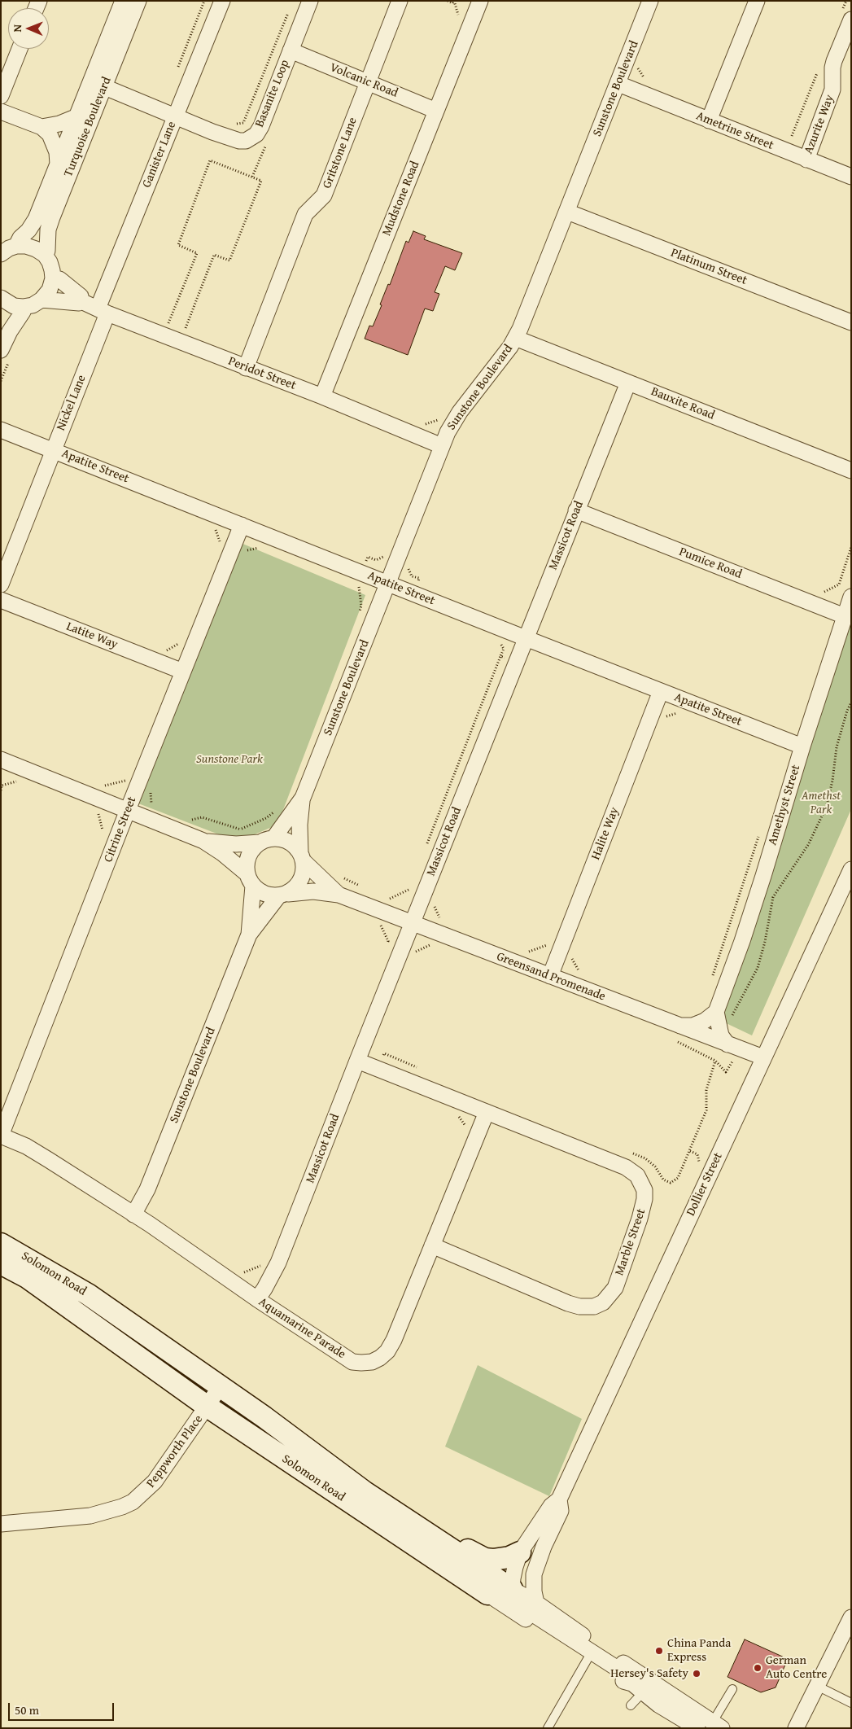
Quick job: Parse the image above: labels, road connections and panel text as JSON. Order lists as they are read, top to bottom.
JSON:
{
  "streets": {
    "main road": ["Solomon Road"],
    "street": [
      "Volcanic Road",
      "Sunstone Boulevard",
      "Basanite Loop",
      "Azurite Way",
      "Turquoise Boulevard",
      "Ametrine Street",
      "Gritstone Lane",
      "Ganister Lane",
      "Mudstone Road",
      "Platinum Street",
      "Peridot Street",
      "Nickel Lane",
      "Bauxite Road",
      "Apatite Street",
      "Massicot Road",
      "Pumice Road",
      "Latite Way",
      "Amethyst Street",
      "Citrine Street",
      "Halite Way",
      "Greensand Promenade",
      "Dollier Street",
      "Marble Street",
      "Aquamarine Parade",
      "Peppworth Place"
    ]
  },
  "crossings": [
    ["Volcanic Road", "Basanite Loop"],
    ["Volcanic Road", "Gritstone Lane"],
    ["Volcanic Road", "Mudstone Road"],
    ["Sunstone Boulevard", "Ametrine Street"],
    ["Sunstone Boulevard", "Platinum Street"],
    ["Sunstone Boulevard", "Peridot Street"],
    ["Sunstone Boulevard", "Bauxite Road"],
    ["Sunstone Boulevard", "Apatite Street"],
    ["Sunstone Boulevard", "Greensand Promenade"],
    ["Sunstone Boulevard", "Aquamarine Parade"],
    ["Basanite Loop", "Turquoise Boulevard"],
    ["Basanite Loop", "Ganister Lane"],
    ["Azurite Way", "Ametrine Street"],
    ["Gritstone Lane", "Peridot Street"],
    ["Ganister Lane", "Peridot Street"],
    ["Ganister Lane", "Nickel Lane"],
    ["Mudstone Road", "Peridot Street"],
    ["Peridot Street", "Nickel Lane"],
    ["Nickel Lane", "Apatite Street"],
    ["Bauxite Road", "Massicot Road"],
    ["Apatite Street", "Massicot Road"],
    ["Apatite Street", "Amethyst Street"],
    ["Apatite Street", "Citrine Street"],
    ["Apatite Street", "Halite Way"],
    ["Massicot Road", "Pumice Road"],
    ["Massicot Road", "Greensand Promenade"],
    ["Massicot Road", "Marble Street"],
    ["Massicot Road", "Aquamarine Parade"],
    ["Pumice Road", "Amethyst Street"],
    ["Latite Way", "Citrine Street"],
    ["Citrine Street", "Aquamarine Parade"],
    ["Halite Way", "Greensand Promenade"],
    ["Greensand Promenade", "Dollier Street"],
    ["Dollier Street", "Solomon Road"],
    ["Marble Street", "Aquamarine Parade"],
    ["Solomon Road", "Peppworth Place"]
  ],
  "parks": ["Sunstone Park", "Amethst Park"],
  "places": ["China Panda Express", "German Auto Centre", "Hersey's Safety"],
  "scale_bar": "50 m",
  "north": "left"
}
